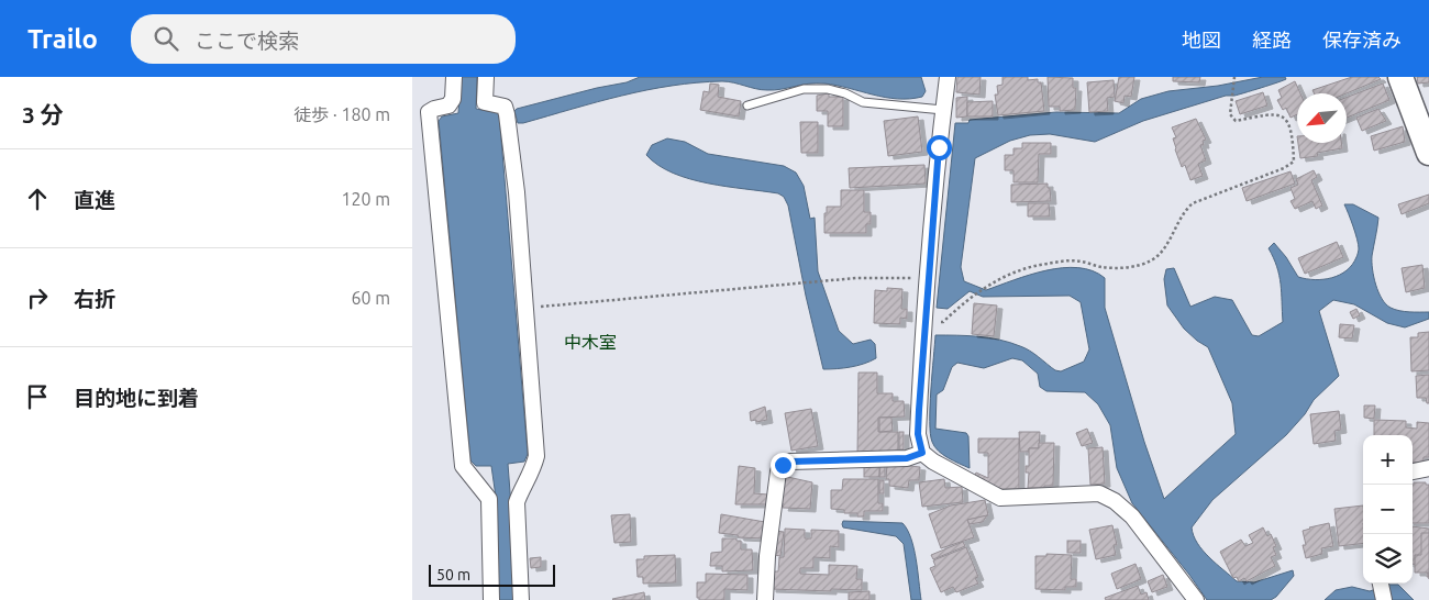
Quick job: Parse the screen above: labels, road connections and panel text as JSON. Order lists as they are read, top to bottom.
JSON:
{
  "districts": ["中木室"],
  "scale_bar": "50 m",
  "north": "bottom left",
  "page": {
    "header": "Trailo",
    "search": "ここで検索",
    "nav": ["地図", "経路", "保存済み"],
    "heading": ["3 分", "徒歩 · 180 m"],
    "list": [
      ["直進", "120 m"],
      ["右折", "60 m"],
      "目的地に到着"
    ],
    "map_buttons": ["+", "−"],
    "scale": "50 m"
  }
}
